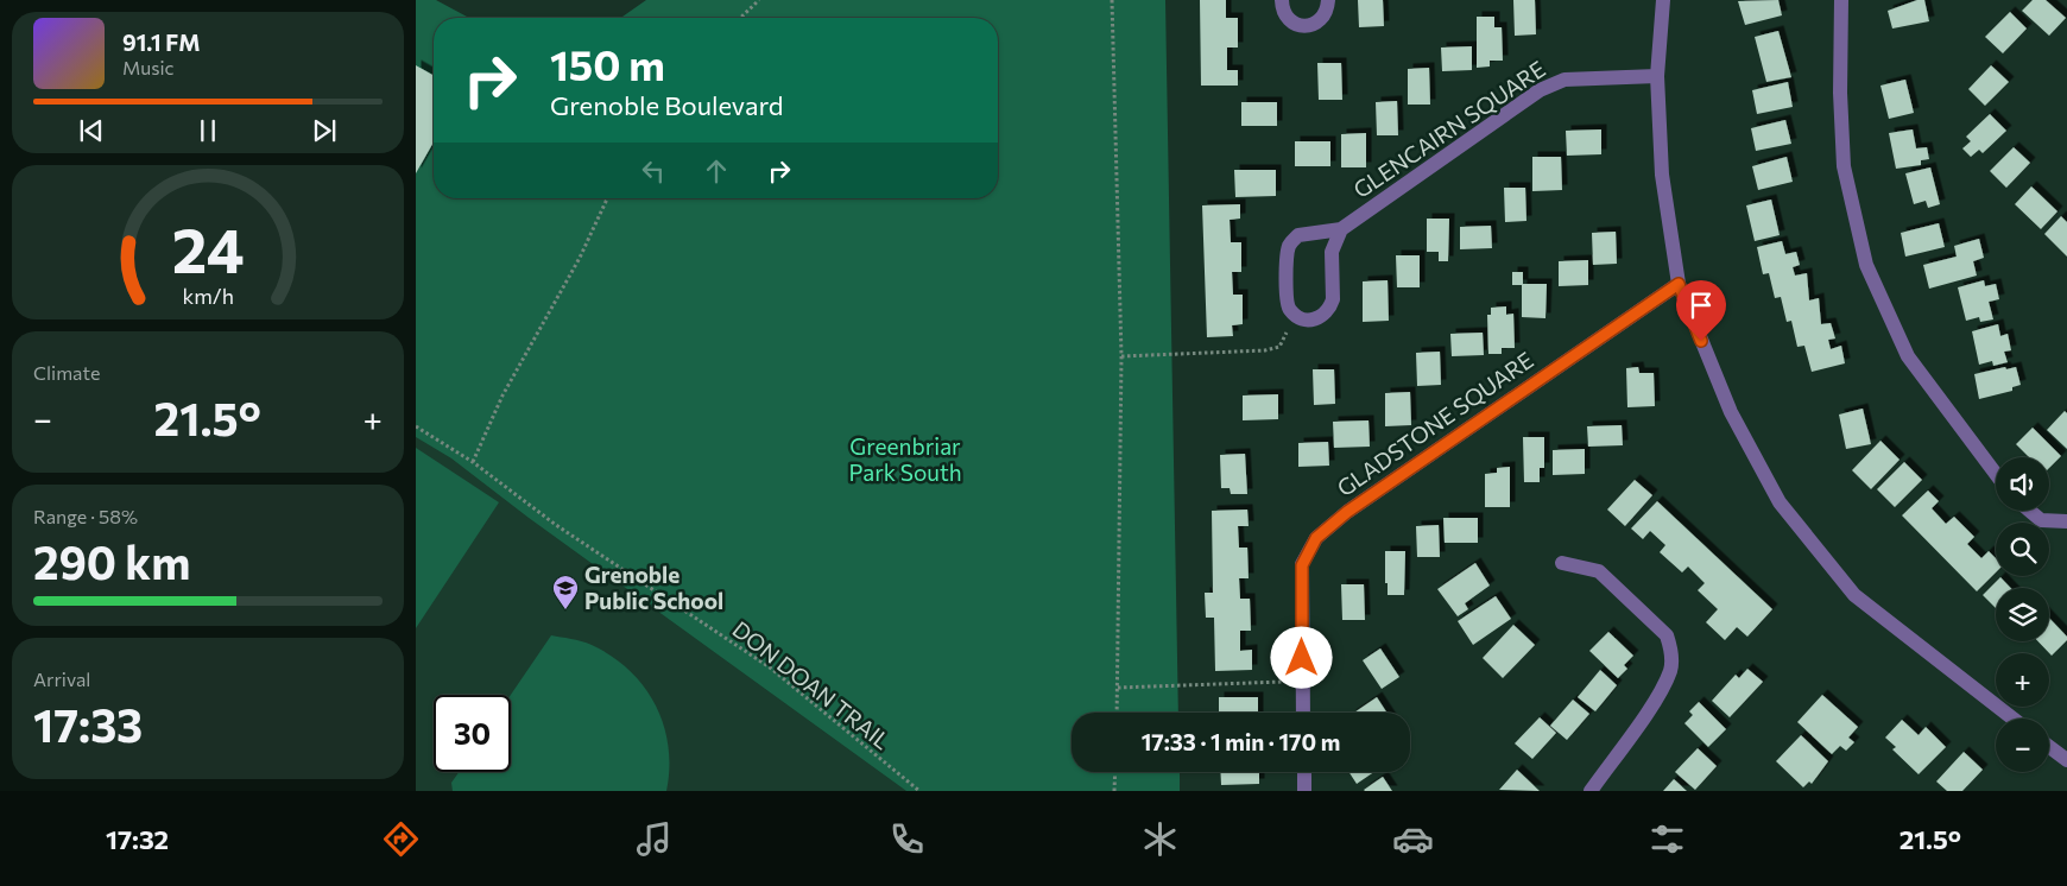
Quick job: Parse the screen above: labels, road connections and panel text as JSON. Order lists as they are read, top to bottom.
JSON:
{
  "streets": {
    "street": ["GLENCAIRN SQUARE", "GLADSTONE SQUARE"],
    "path": ["DON DOAN TRAIL"]
  },
  "parks": ["Greenbriar Park South"],
  "places": {
    "school or university": ["Grenoble Public School"]
  },
  "page": {
    "song": ["91.1 FM", "Music"],
    "turn": ["150 m", "Grenoble Boulevard"],
    "tile": [
      "Climate",
      ["Range · 58%", "290 km"],
      ["Arrival", "17:33"]
    ],
    "heat": ["−", "21.5°", "+"],
    "map_buttons": ["+", "−"],
    "limit": "30",
    "trip": "17:33 · 1 min · 170 m",
    "tabs": ["17:32", "21.5°"],
    "gauge": ["24", "km/h"]
  }
}
